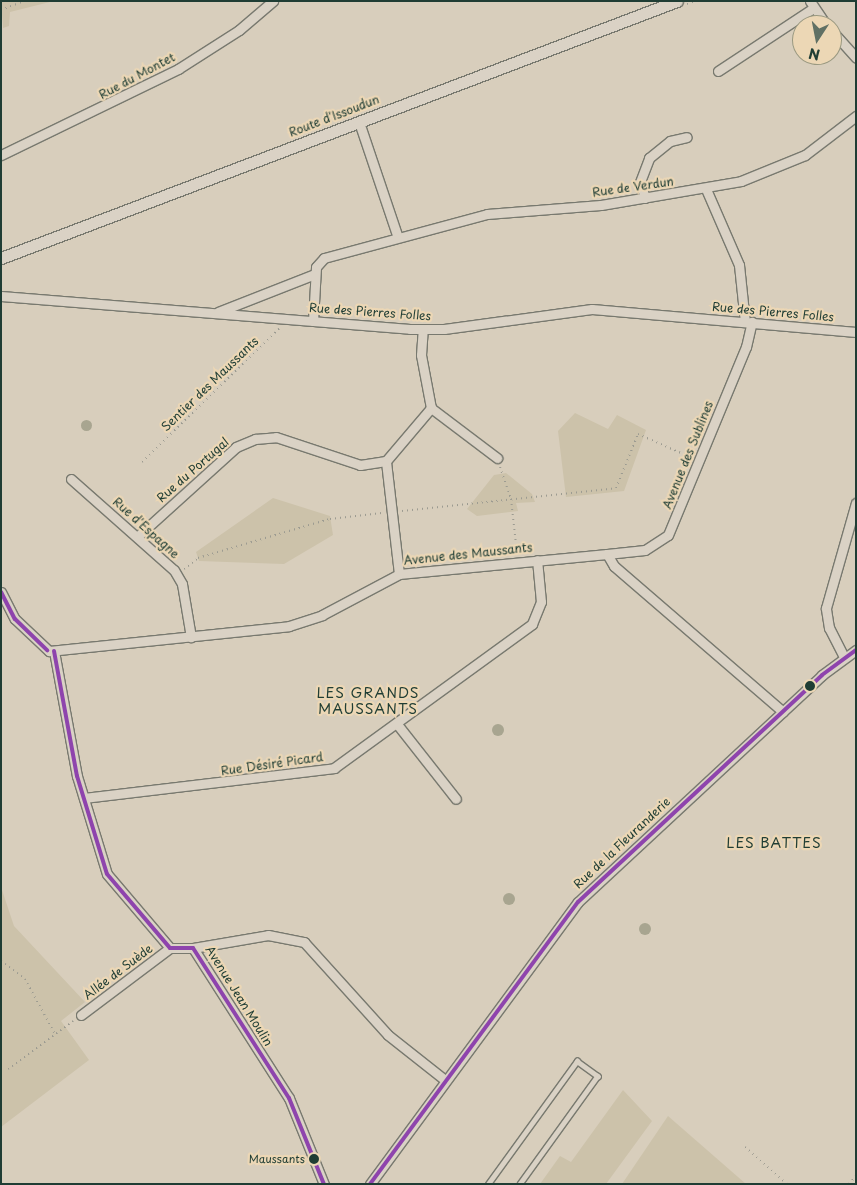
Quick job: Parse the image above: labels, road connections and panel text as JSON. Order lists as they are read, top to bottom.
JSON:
{
  "streets": {
    "main road": ["Route d'Issoudun"],
    "street": [
      "Rue du Montet",
      "Rue de Verdun",
      "Rue des Pierres Folles",
      "Avenue des Sublines",
      "Rue du Portugal",
      "Rue d'Espagne",
      "Avenue des Maussants",
      "Rue Désiré Picard",
      "Rue de la Fleuranderie",
      "Allée de Suède",
      "Avenue Jean Moulin"
    ],
    "path": ["Sentier des Maussants"]
  },
  "crossings": [
    ["Rue des Pierres Folles", "Sentier des Maussants"],
    ["Rue des Pierres Folles", "Avenue des Sublines"],
    ["Avenue des Sublines", "Avenue des Maussants"],
    ["Rue du Portugal", "Rue d'Espagne"],
    ["Rue d'Espagne", "Avenue des Maussants"],
    ["Avenue des Maussants", "Rue Désiré Picard"],
    ["Allée de Suède", "Avenue Jean Moulin"]
  ],
  "districts": ["LES GRANDS MAUSSANTS", "LES BATTES"],
  "places": ["Maussants"],
  "north": "bottom"
}
